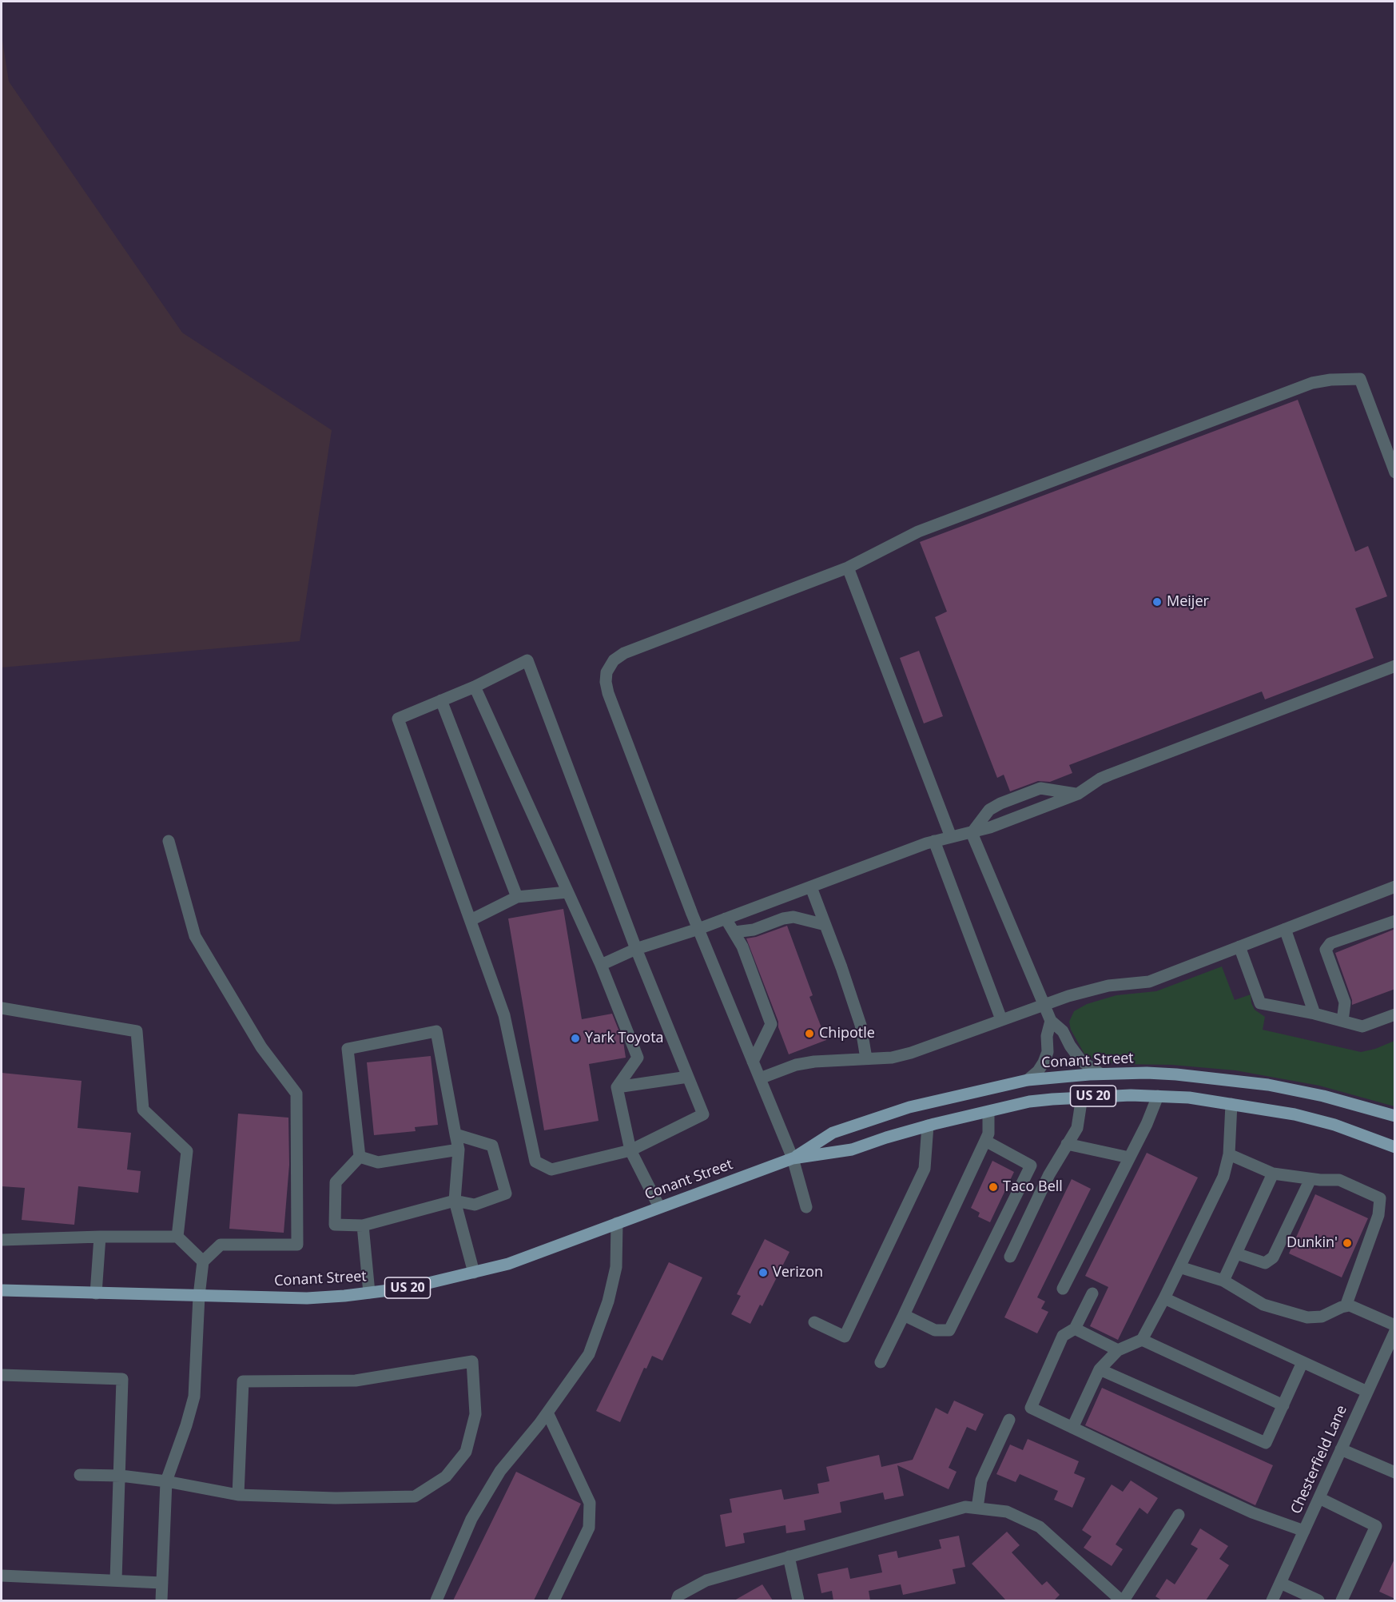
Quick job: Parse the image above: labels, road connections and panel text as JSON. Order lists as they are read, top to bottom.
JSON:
{
  "streets": {
    "main road": ["Conant Street", "US 20"],
    "street": ["Chesterfield Lane"]
  },
  "places": [
    "Meijer",
    "Chipotle",
    "Yark Toyota",
    "Taco Bell",
    "Dunkin'",
    "Verizon"
  ]
}
